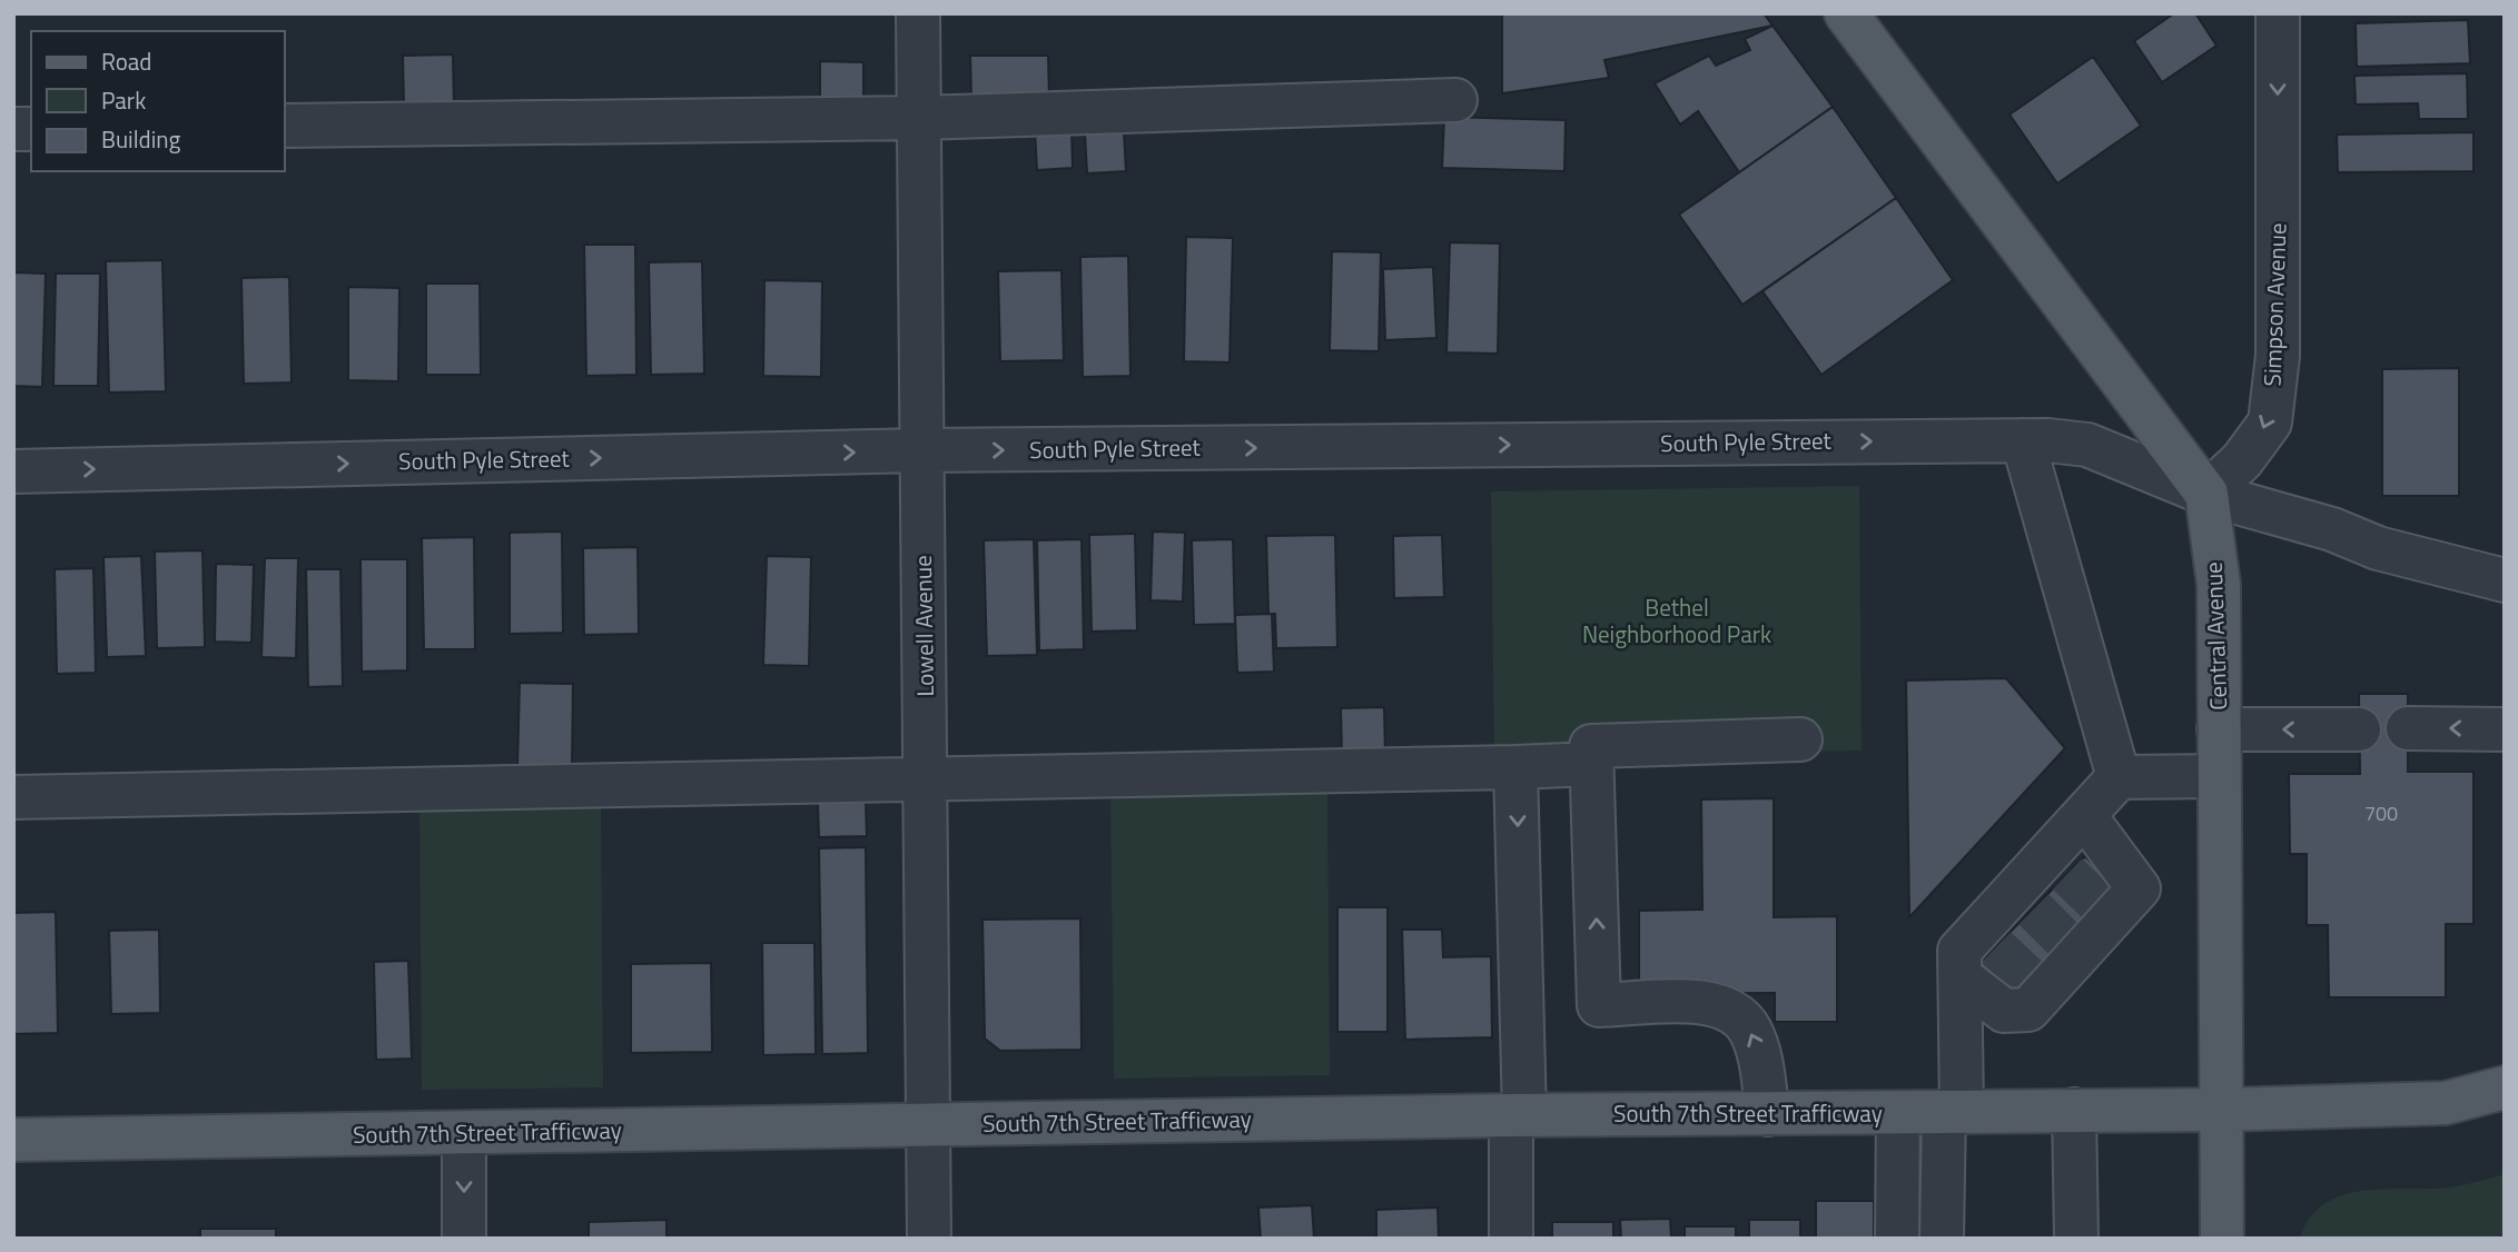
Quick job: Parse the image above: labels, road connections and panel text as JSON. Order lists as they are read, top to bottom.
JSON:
{
  "streets": {
    "main road": ["Central Avenue", "South 7th Street Trafficway"],
    "street": ["Simpson Avenue", "South Pyle Street", "Lowell Avenue"]
  },
  "crossings": [
    ["Simpson Avenue", "South Pyle Street"],
    ["Simpson Avenue", "Central Avenue"],
    ["South Pyle Street", "Lowell Avenue"],
    ["South Pyle Street", "Central Avenue"],
    ["Lowell Avenue", "South 7th Street Trafficway"],
    ["Central Avenue", "South 7th Street Trafficway"]
  ],
  "one_way": ["Simpson Avenue"],
  "parks": ["Bethel Neighborhood Park"],
  "house_numbers": ["700"],
  "legend": ["Road", "Park", "Building"]
}
